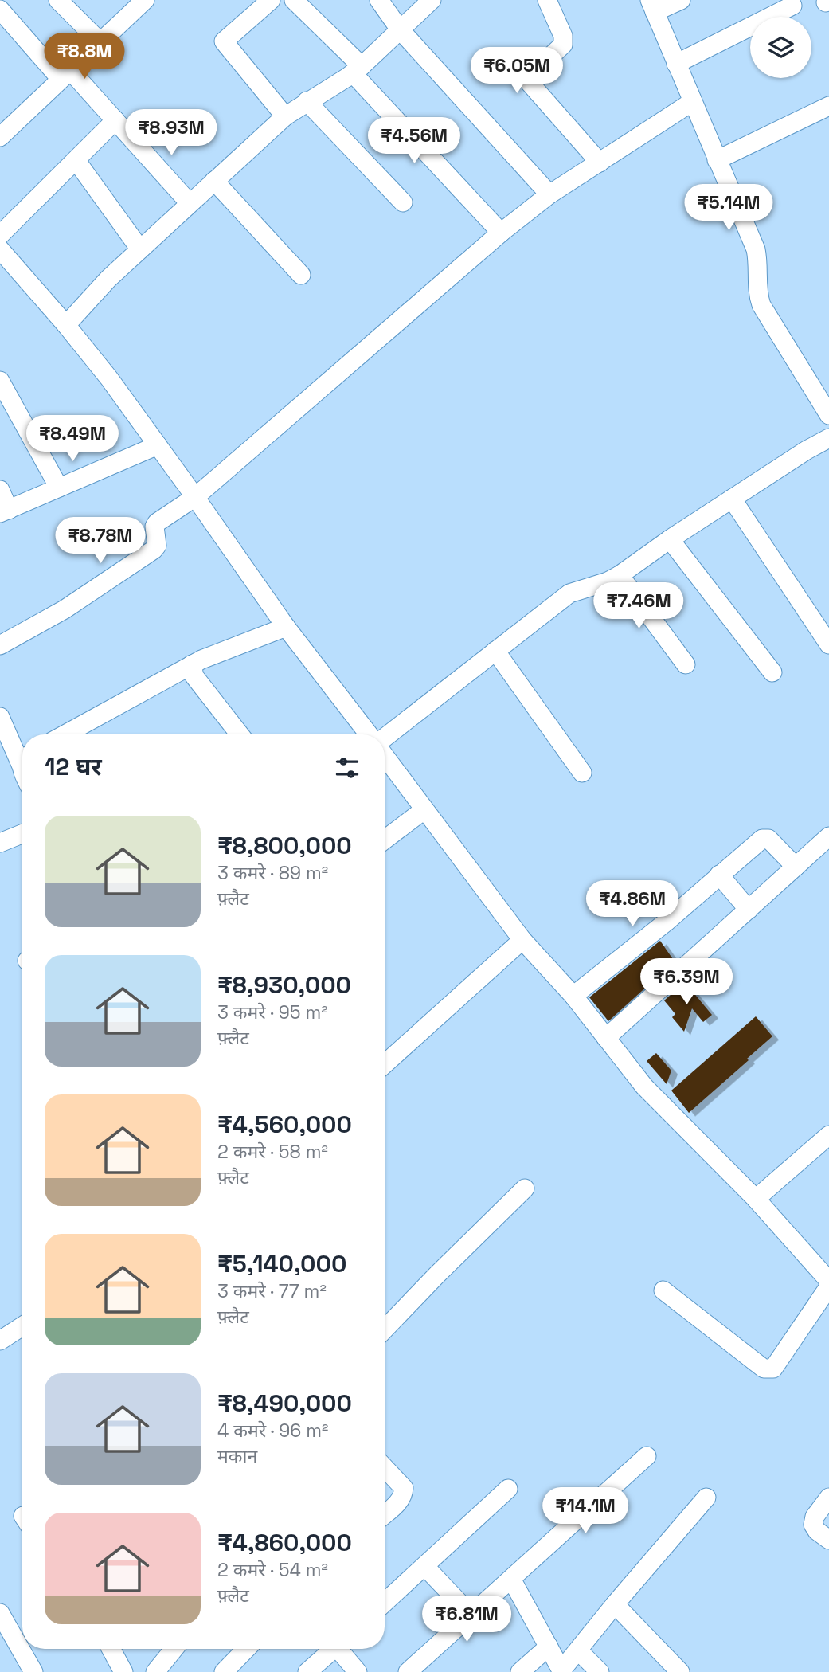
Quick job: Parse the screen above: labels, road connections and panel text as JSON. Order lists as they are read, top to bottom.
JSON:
{
  "page": {
    "price": [
      "₹8.8M",
      "₹6.05M",
      "₹8.93M",
      "₹4.56M",
      "₹5.14M",
      "₹8.49M",
      "₹8.78M",
      "₹7.46M",
      "₹4.86M",
      "₹6.39M",
      "₹14.1M",
      "₹6.81M"
    ],
    "heading": "12 घर",
    "list": [
      {
        "name": "₹8,800,000",
        "note": "3 कमरे · 89 m² · फ़्लैट"
      },
      {
        "name": "₹8,930,000",
        "note": "3 कमरे · 95 m² · फ़्लैट"
      },
      {
        "name": "₹4,560,000",
        "note": "2 कमरे · 58 m² · फ़्लैट"
      },
      {
        "name": "₹5,140,000",
        "note": "3 कमरे · 77 m² · फ़्लैट"
      },
      {
        "name": "₹8,490,000",
        "note": "4 कमरे · 96 m² · मकान"
      },
      {
        "name": "₹4,860,000",
        "note": "2 कमरे · 54 m² · फ़्लैट"
      }
    ]
  }
}
